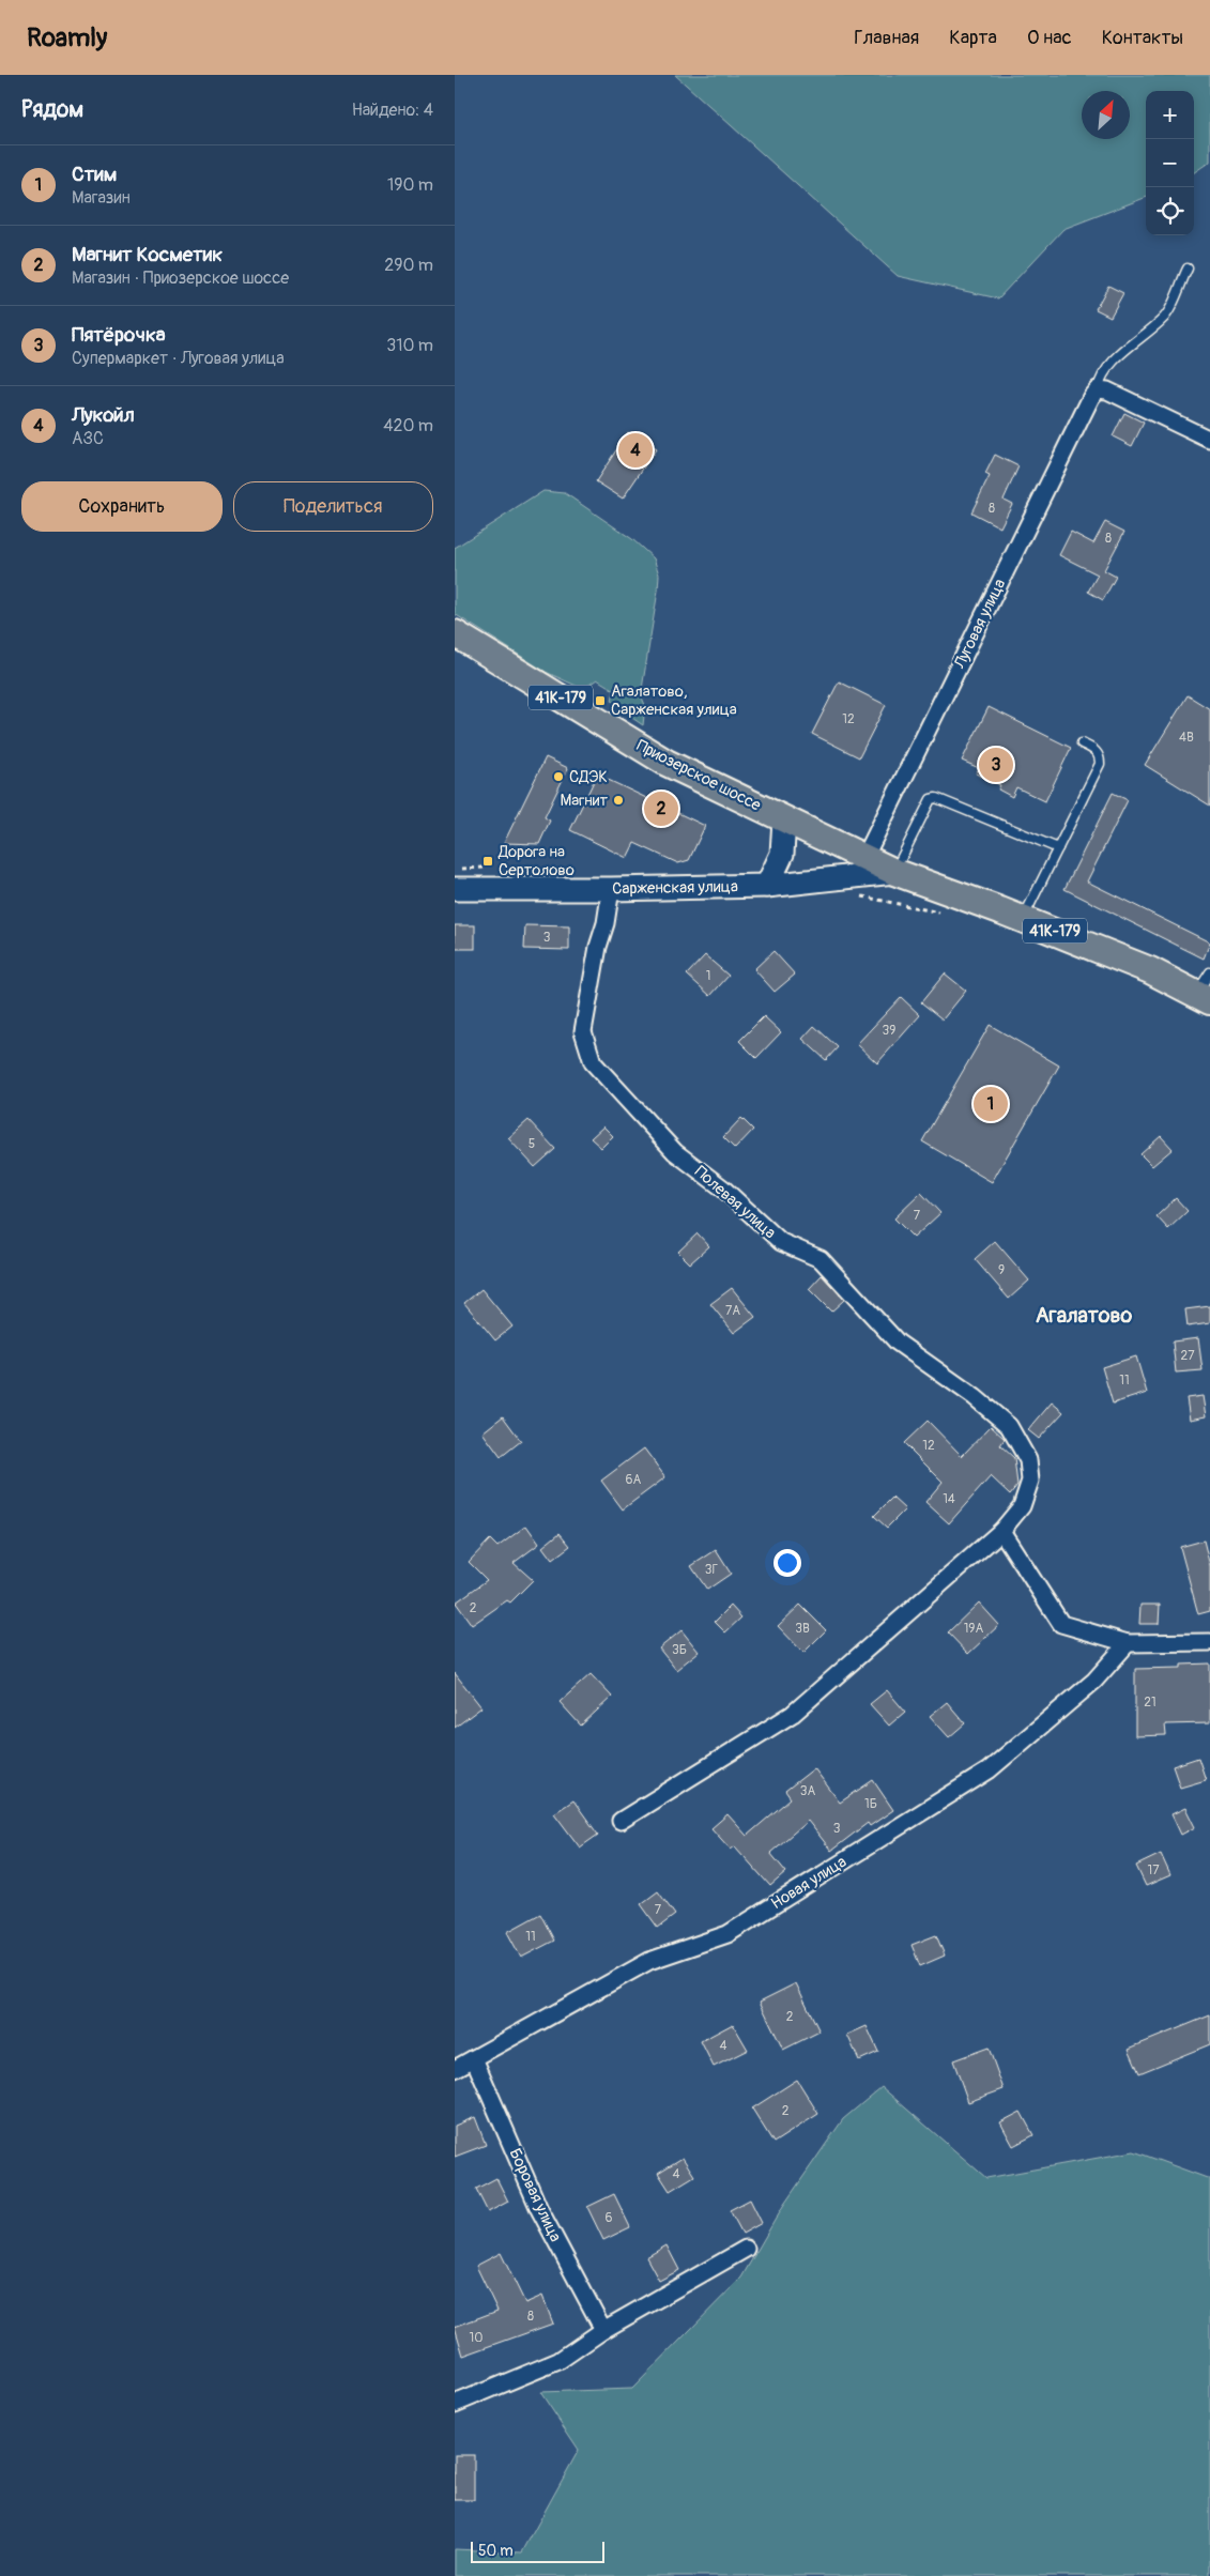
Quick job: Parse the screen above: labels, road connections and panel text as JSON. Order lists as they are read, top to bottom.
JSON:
{
  "streets": {
    "main road": ["41К-179", "Приозерское шоссе", "Сарженская улица"],
    "street": [
      "Луговая улица",
      "Полевая улица",
      "Новая улица",
      "Боровая улица"
    ]
  },
  "crossings": [
    ["Луговая улица", "Приозерское шоссе"],
    ["41К-179", "Приозерское шоссе"],
    ["41К-179", "Сарженская улица"],
    ["Приозерское шоссе", "Сарженская улица"],
    ["Сарженская улица", "Полевая улица"],
    ["Новая улица", "Боровая улица"]
  ],
  "districts": ["Агалатово"],
  "places": {
    "transit": ["Агалатово, Сарженская улица", "Дорога на Сертолово"],
    "other": ["СДЭК", "Магнит"]
  },
  "house_numbers": [
    "8",
    "8",
    "12",
    "4В",
    "3",
    "1",
    "39",
    "5",
    "7",
    "9",
    "7А",
    "27",
    "11",
    "12",
    "6А",
    "14",
    "3Г",
    "2",
    "3В",
    "19А",
    "3Б",
    "21",
    "3А",
    "1Б",
    "3",
    "17",
    "7",
    "11",
    "2",
    "4",
    "2",
    "4",
    "6",
    "8",
    "10"
  ],
  "scale_bar": "50 m",
  "north": "top right",
  "page": {
    "header": "Roamly",
    "nav": [
      "Главная",
      "Карта",
      "О нас",
      "Контакты"
    ],
    "heading": ["Рядом", "Найдено: 4"],
    "map_buttons": ["+", "−"],
    "list": [
      {
        "mark": "1",
        "name": "Стим",
        "note": "Магазин",
        "value": "190 m"
      },
      {
        "mark": "2",
        "name": "Магнит Косметик",
        "note": "Магазин · Приозерское шоссе",
        "value": "290 m"
      },
      {
        "mark": "3",
        "name": "Пятёрочка",
        "note": "Супермаркет · Луговая улица",
        "value": "310 m"
      },
      {
        "mark": "4",
        "name": "Лукойл",
        "note": "АЗС",
        "value": "420 m"
      }
    ],
    "pins": [
      "4",
      "3",
      "2",
      "1"
    ],
    "buttons": ["Сохранить", "Поделиться"],
    "scale": "50 m"
  }
}
